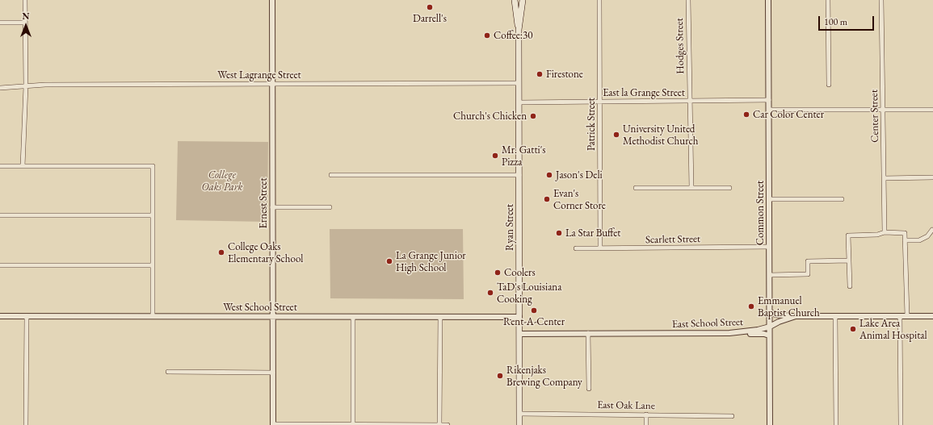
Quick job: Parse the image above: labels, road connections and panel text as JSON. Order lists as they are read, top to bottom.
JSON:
{
  "streets": {
    "main road": ["Ryan Street"],
    "street": [
      "Hodges Street",
      "West Lagrange Street",
      "East la Grange Street",
      "Center Street",
      "Patrick Street",
      "Ernest Street",
      "Common Street",
      "Scarlett Street",
      "West School Street",
      "East School Street",
      "East Oak Lane"
    ]
  },
  "crossings": [
    ["Hodges Street", "East la Grange Street"],
    ["West Lagrange Street", "Ernest Street"],
    ["West Lagrange Street", "Ryan Street"],
    ["East la Grange Street", "Patrick Street"],
    ["East la Grange Street", "Common Street"],
    ["East la Grange Street", "Ryan Street"],
    ["Patrick Street", "Scarlett Street"],
    ["Ernest Street", "West School Street"],
    ["Common Street", "Scarlett Street"],
    ["Common Street", "East School Street"],
    ["Ryan Street", "West School Street"],
    ["Ryan Street", "East School Street"],
    ["Ryan Street", "East Oak Lane"]
  ],
  "parks": ["College Oaks Park"],
  "places": [
    "Darrell's",
    "Coffee:30",
    "Firestone",
    "Car Color Center",
    "Church's Chicken",
    "University United Methodist Church",
    "Mr. Gatti's Pizza",
    "Jason's Deli",
    "Evan's Corner Store",
    "La Star Buffet",
    "College Oaks Elementary School",
    "La Grange Junior High School",
    "Coolers",
    "TaD's Louisiana Cooking",
    "Emmanuel Baptist Church",
    "Rent-A-Center",
    "Lake Area Animal Hospital",
    "Rikenjaks Brewing Company"
  ],
  "scale_bar": "100 m",
  "north": "top"
}
